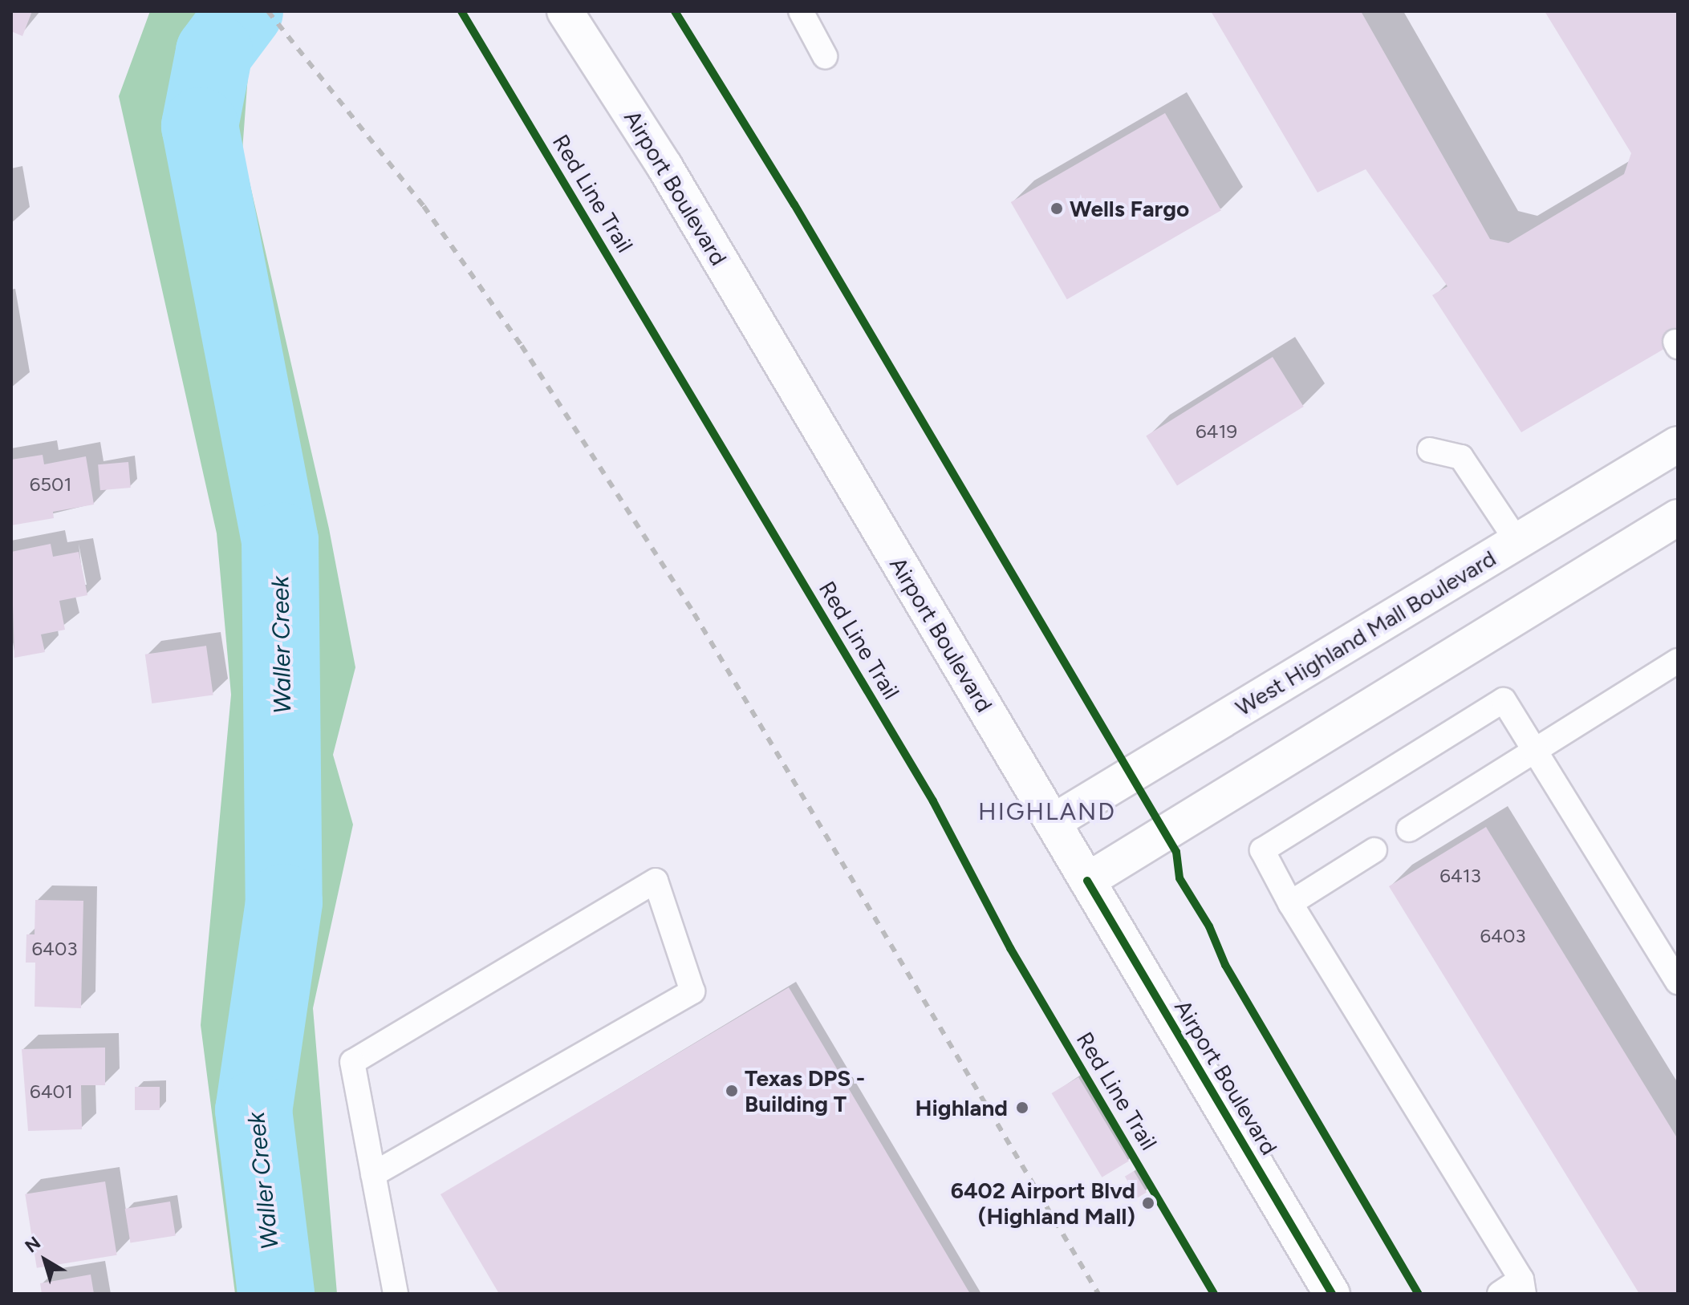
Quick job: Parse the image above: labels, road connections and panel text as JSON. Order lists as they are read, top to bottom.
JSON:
{
  "streets": {
    "main road": ["Airport Boulevard", "West Highland Mall Boulevard"],
    "cycle path": ["Red Line Trail"]
  },
  "crossings": [
    ["Airport Boulevard", "West Highland Mall Boulevard"]
  ],
  "districts": ["HIGHLAND"],
  "water": ["Waller Creek"],
  "places": [
    "Wells Fargo",
    "Texas DPS - Building T",
    "Highland",
    "6402 Airport Blvd (Highland Mall)"
  ],
  "house_numbers": [
    "6419",
    "6501",
    "6413",
    "6403",
    "6403",
    "6401"
  ],
  "north": "top left"
}
